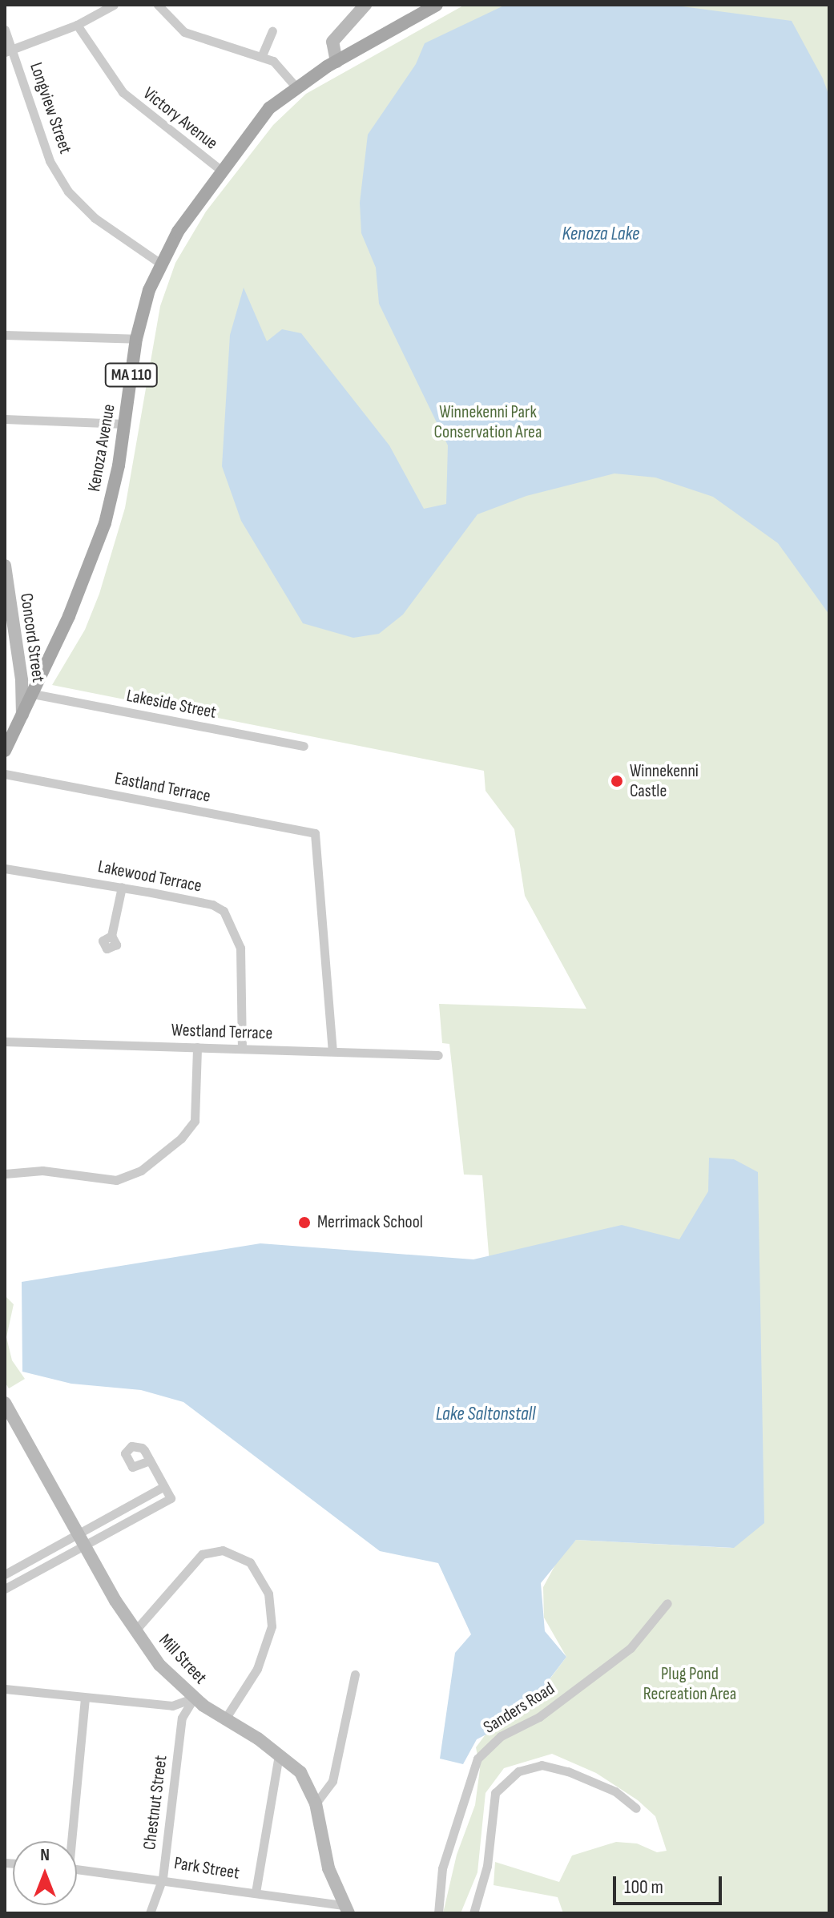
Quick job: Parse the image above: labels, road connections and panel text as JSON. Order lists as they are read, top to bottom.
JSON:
{
  "streets": {
    "main road": [
      "MA 110",
      "Kenoza Avenue",
      "Concord Street",
      "Mill Street"
    ],
    "street": [
      "Longview Street",
      "Victory Avenue",
      "Lakeside Street",
      "Eastland Terrace",
      "Lakewood Terrace",
      "Westland Terrace",
      "Sanders Road",
      "Chestnut Street",
      "Park Street"
    ]
  },
  "crossings": [
    ["Longview Street", "Kenoza Avenue"],
    ["Victory Avenue", "Kenoza Avenue"],
    ["MA 110", "Kenoza Avenue"],
    ["Kenoza Avenue", "Concord Street"],
    ["Kenoza Avenue", "Lakeside Street"],
    ["Eastland Terrace", "Westland Terrace"],
    ["Lakewood Terrace", "Westland Terrace"],
    ["Mill Street", "Chestnut Street"],
    ["Mill Street", "Park Street"],
    ["Chestnut Street", "Park Street"]
  ],
  "water": ["Kenoza Lake", "Lake Saltonstall"],
  "parks": ["Winnekenni Park Conservation Area", "Plug Pond Recreation Area"],
  "places": ["Winnekenni Castle", "Merrimack School"],
  "scale_bar": "100 m",
  "north": "top"
}
